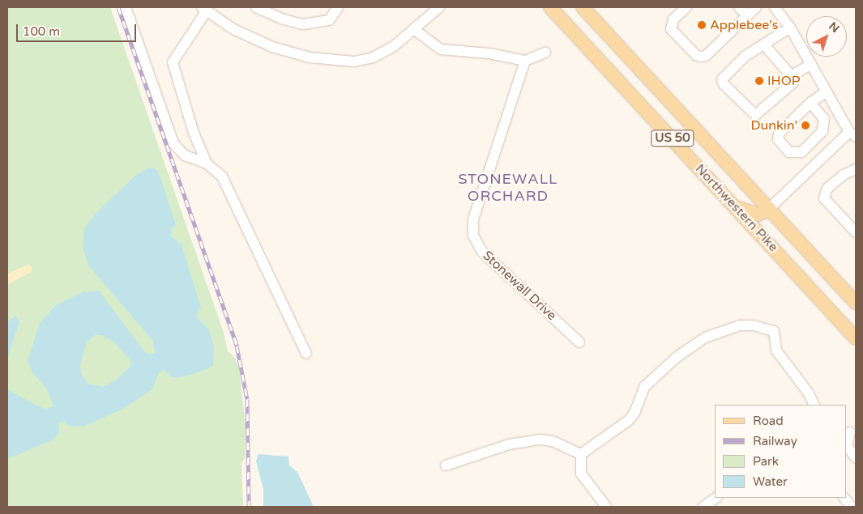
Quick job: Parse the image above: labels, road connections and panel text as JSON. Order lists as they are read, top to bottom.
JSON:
{
  "streets": {
    "main road": ["US 50", "Northwestern Pike"],
    "street": ["Stonewall Drive"]
  },
  "districts": ["STONEWALL ORCHARD"],
  "places": ["Applebee's", "IHOP", "Dunkin'"],
  "legend": [
    "Road",
    "Railway",
    "Park",
    "Water"
  ],
  "scale_bar": "100 m",
  "north": "top right"
}
